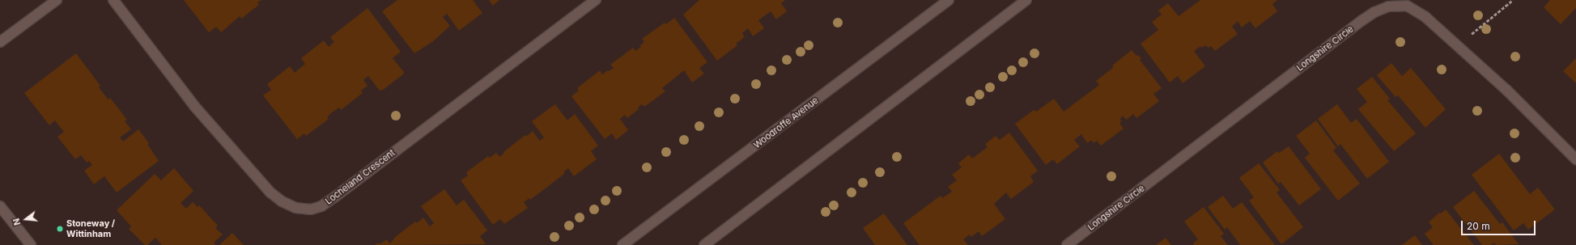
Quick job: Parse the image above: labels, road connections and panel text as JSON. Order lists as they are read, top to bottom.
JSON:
{
  "streets": {
    "street": ["Longshire Circle", "Woodroffe Avenue", "Locheland Crescent"]
  },
  "places": ["Stoneway / Wittinham"],
  "scale_bar": "20 m",
  "north": "left"
}
